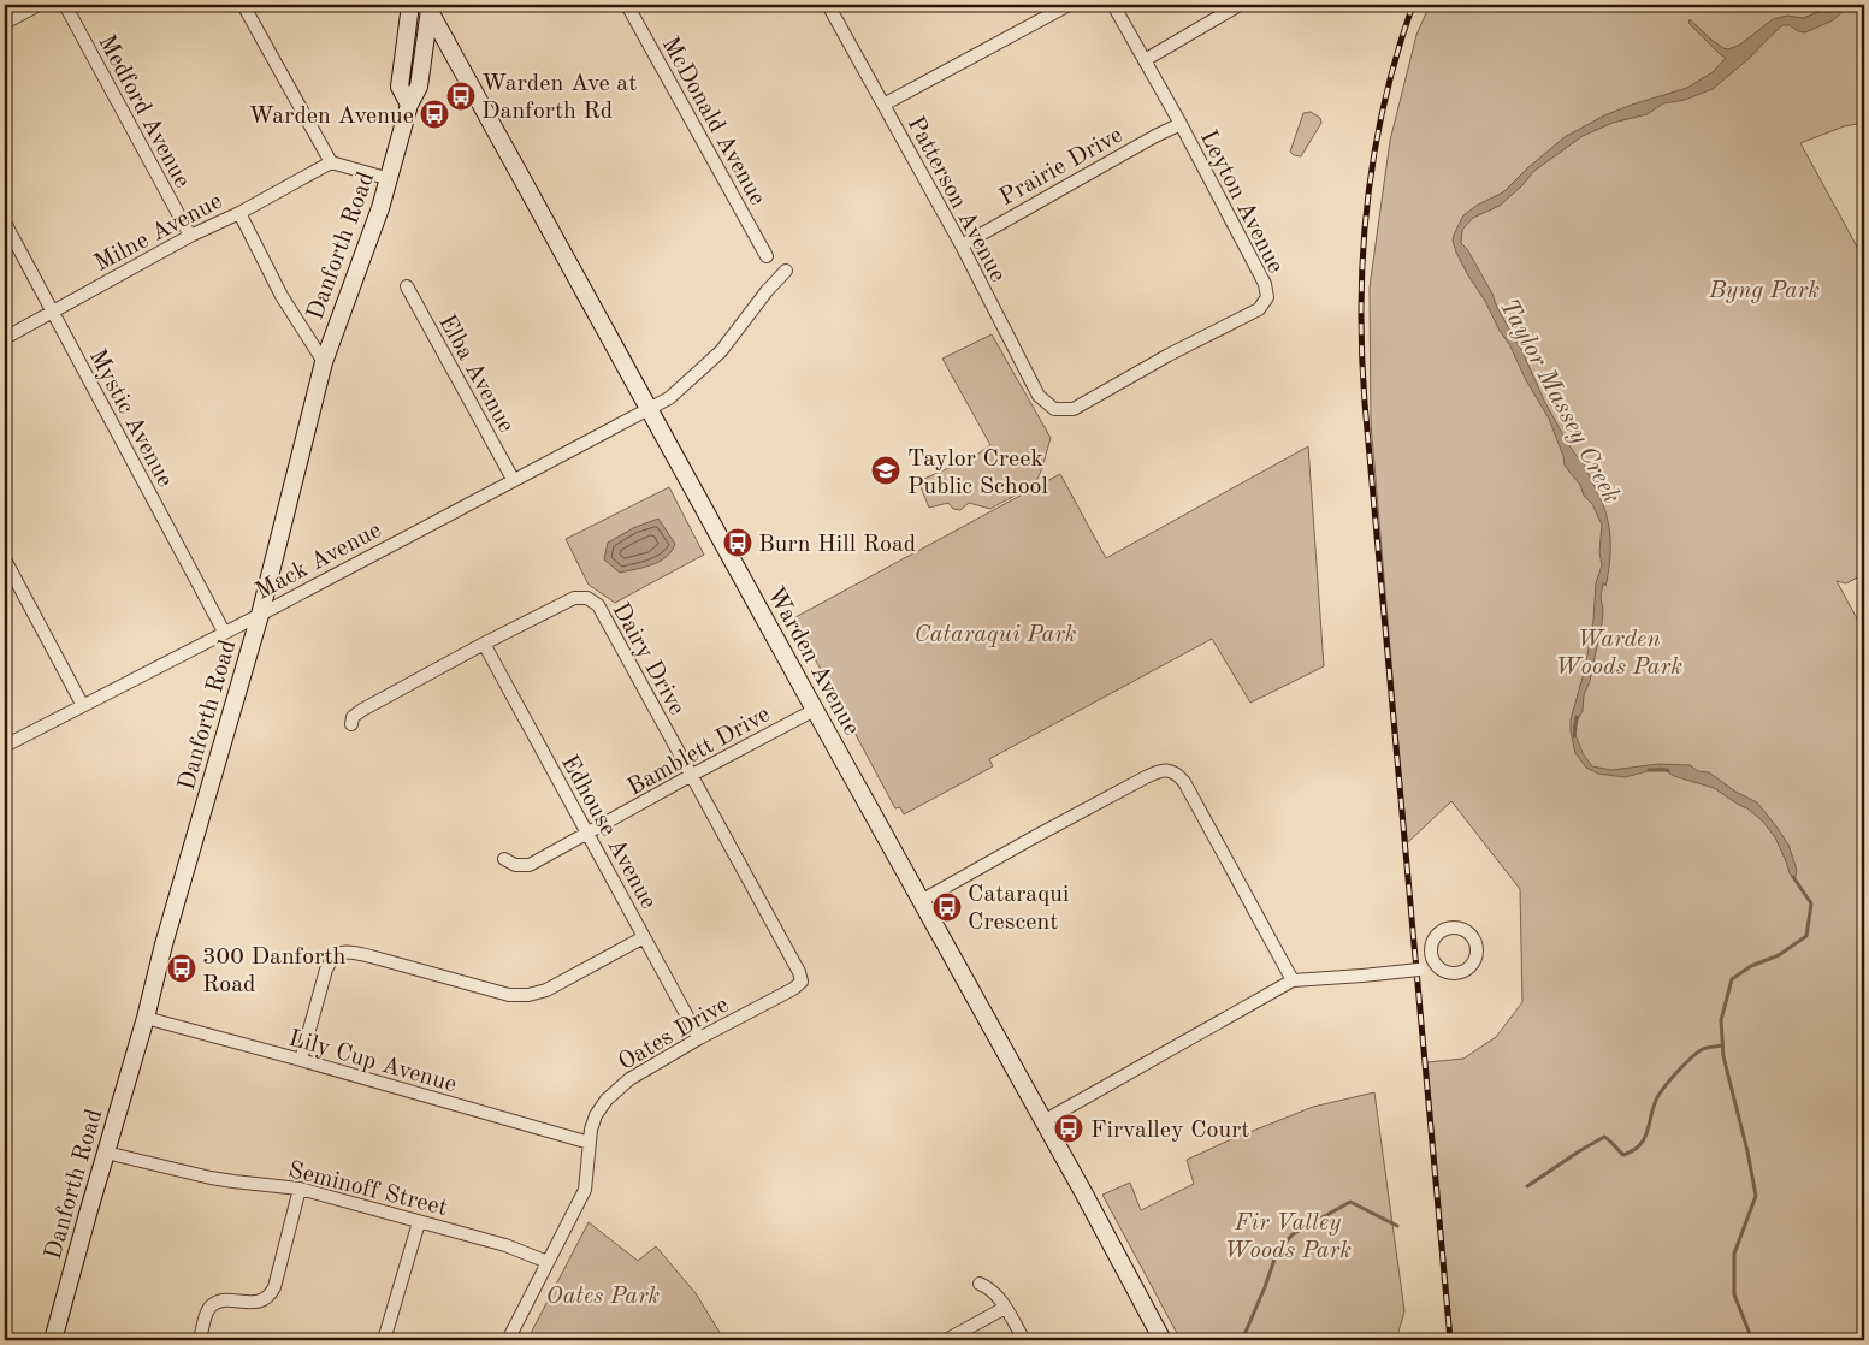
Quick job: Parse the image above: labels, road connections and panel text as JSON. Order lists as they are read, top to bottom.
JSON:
{
  "streets": {
    "main road": ["Danforth Road", "Warden Avenue"],
    "street": [
      "Medford Avenue",
      "McDonald Avenue",
      "Prairie Drive",
      "Patterson Avenue",
      "Leyton Avenue",
      "Milne Avenue",
      "Elba Avenue",
      "Mystic Avenue",
      "Mack Avenue",
      "Dairy Drive",
      "Bamblett Drive",
      "Edhouse Avenue",
      "Oates Drive",
      "Lily Cup Avenue",
      "Seminoff Street"
    ]
  },
  "crossings": [
    ["Medford Avenue", "Milne Avenue"],
    ["Prairie Drive", "Patterson Avenue"],
    ["Prairie Drive", "Leyton Avenue"],
    ["Patterson Avenue", "Leyton Avenue"],
    ["Milne Avenue", "Mystic Avenue"],
    ["Danforth Road", "Mack Avenue"],
    ["Danforth Road", "Warden Avenue"],
    ["Danforth Road", "Lily Cup Avenue"],
    ["Danforth Road", "Seminoff Street"],
    ["Elba Avenue", "Mack Avenue"],
    ["Mystic Avenue", "Mack Avenue"],
    ["Mack Avenue", "Warden Avenue"],
    ["Dairy Drive", "Bamblett Drive"],
    ["Dairy Drive", "Edhouse Avenue"],
    ["Dairy Drive", "Oates Drive"],
    ["Warden Avenue", "Bamblett Drive"],
    ["Bamblett Drive", "Edhouse Avenue"],
    ["Edhouse Avenue", "Oates Drive"],
    ["Oates Drive", "Lily Cup Avenue"],
    ["Oates Drive", "Seminoff Street"]
  ],
  "water": ["Taylor Massey Creek"],
  "parks": [
    "Byng Park",
    "Cataraqui Park",
    "Warden Woods Park",
    "Fir Valley Woods Park",
    "Oates Park"
  ],
  "places": {
    "bus stop": [
      "Warden Ave at Danforth Rd",
      "Warden Avenue",
      "Burn Hill Road",
      "Cataraqui Crescent",
      "300 Danforth Road",
      "Firvalley Court"
    ],
    "school or university": ["Taylor Creek Public School"]
  }
}
